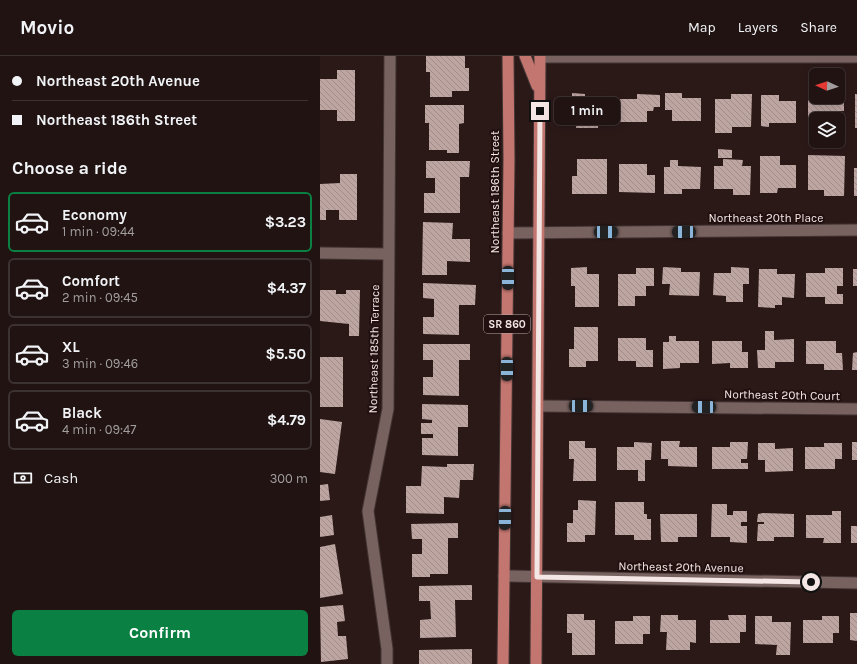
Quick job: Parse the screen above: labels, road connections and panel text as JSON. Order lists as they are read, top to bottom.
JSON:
{
  "streets": {
    "main road": ["Northeast 186th Street", "SR 860"],
    "street": [
      "Northeast 20th Place",
      "Northeast 185th Terrace",
      "Northeast 20th Court",
      "Northeast 20th Avenue"
    ]
  },
  "crossings": [
    ["Northeast 186th Street", "Northeast 20th Place"],
    ["Northeast 186th Street", "Northeast 20th Avenue"],
    ["Northeast 20th Place", "SR 860"],
    ["SR 860", "Northeast 20th Court"],
    ["SR 860", "Northeast 20th Avenue"]
  ],
  "north": "left",
  "page": {
    "header": "Movio",
    "nav": ["Map", "Layers", "Share"],
    "banner": ["Northeast 20th Avenue", "Northeast 186th Street"],
    "bubble": "1 min",
    "heading": "Choose a ride",
    "list": [
      {
        "name": "Economy",
        "note": "1 min · 09:44",
        "value": "$3.23"
      },
      {
        "name": "Comfort",
        "note": "2 min · 09:45",
        "value": "$4.37"
      },
      {
        "name": "XL",
        "note": "3 min · 09:46",
        "value": "$5.50"
      },
      {
        "name": "Black",
        "note": "4 min · 09:47",
        "value": "$4.79"
      }
    ],
    "pay": ["Cash", "300 m"],
    "buttons": "Confirm"
  }
}
